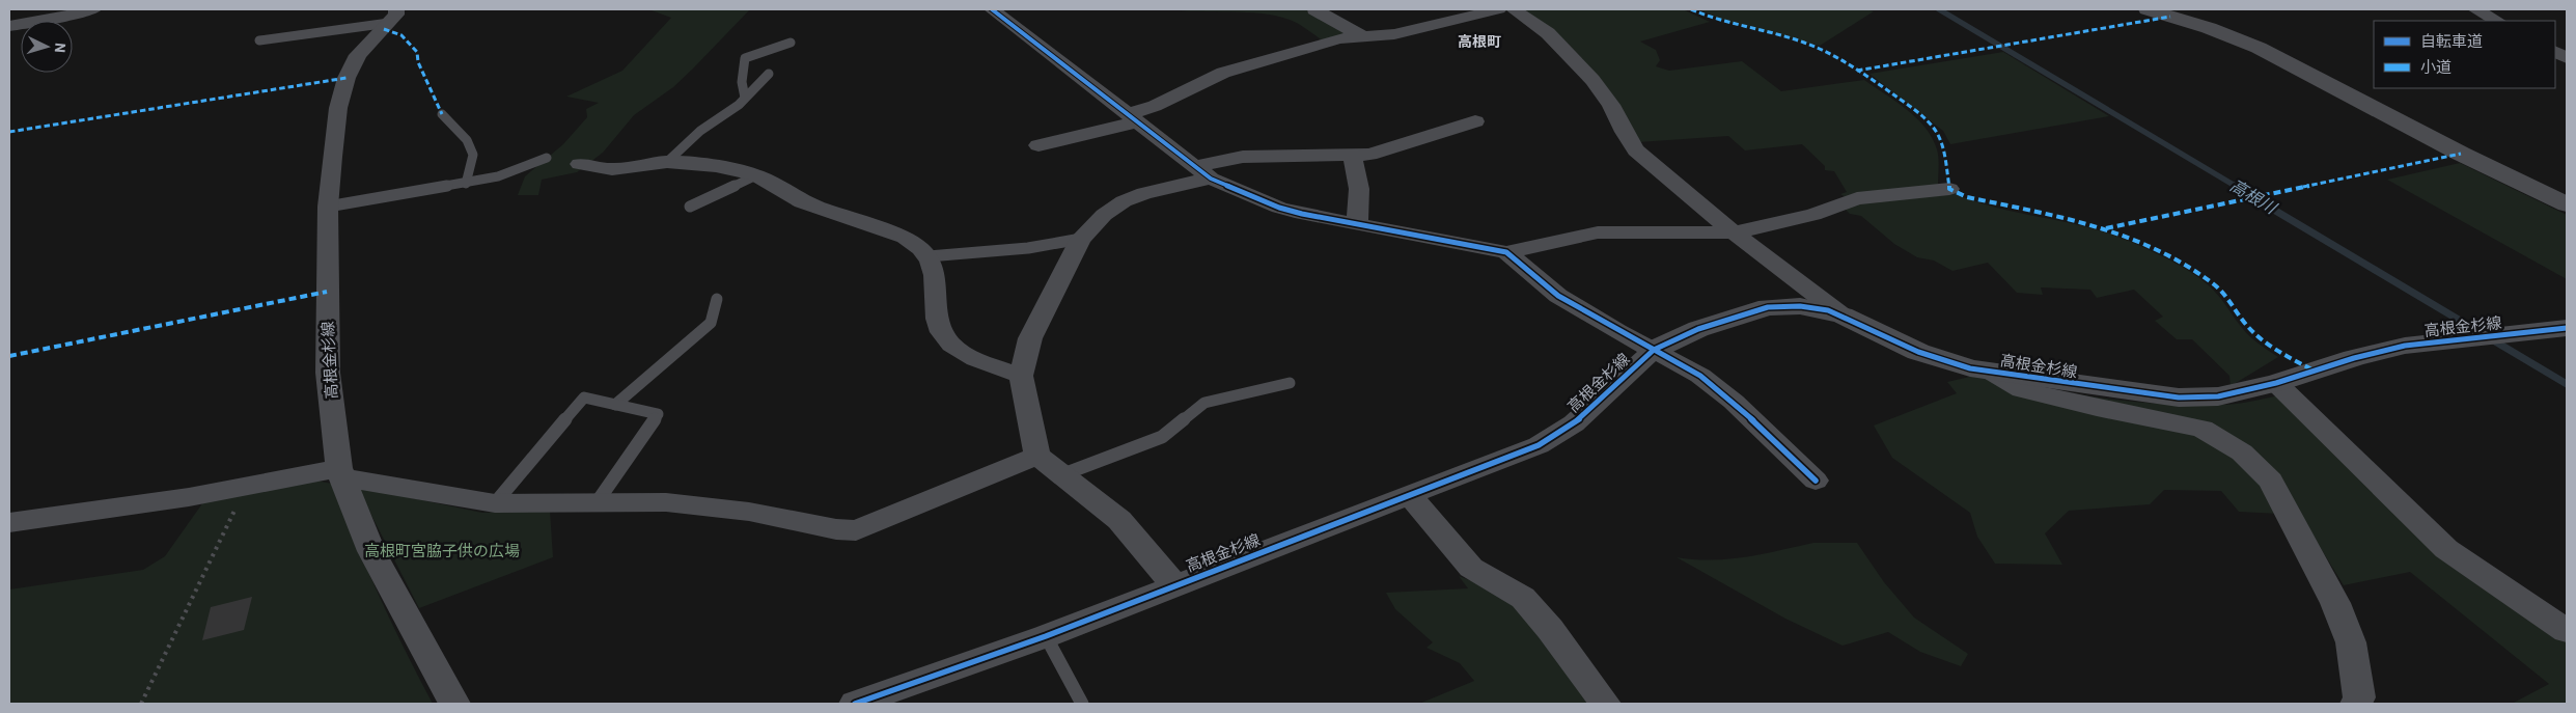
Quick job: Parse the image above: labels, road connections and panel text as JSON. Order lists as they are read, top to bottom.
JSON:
{
  "streets": {
    "street": ["高根金杉線"]
  },
  "districts": ["高根町"],
  "water": ["高根川"],
  "parks": ["高根町宮脇子供の広場"],
  "legend": ["自転車道", "小道"],
  "north": "right"
}
